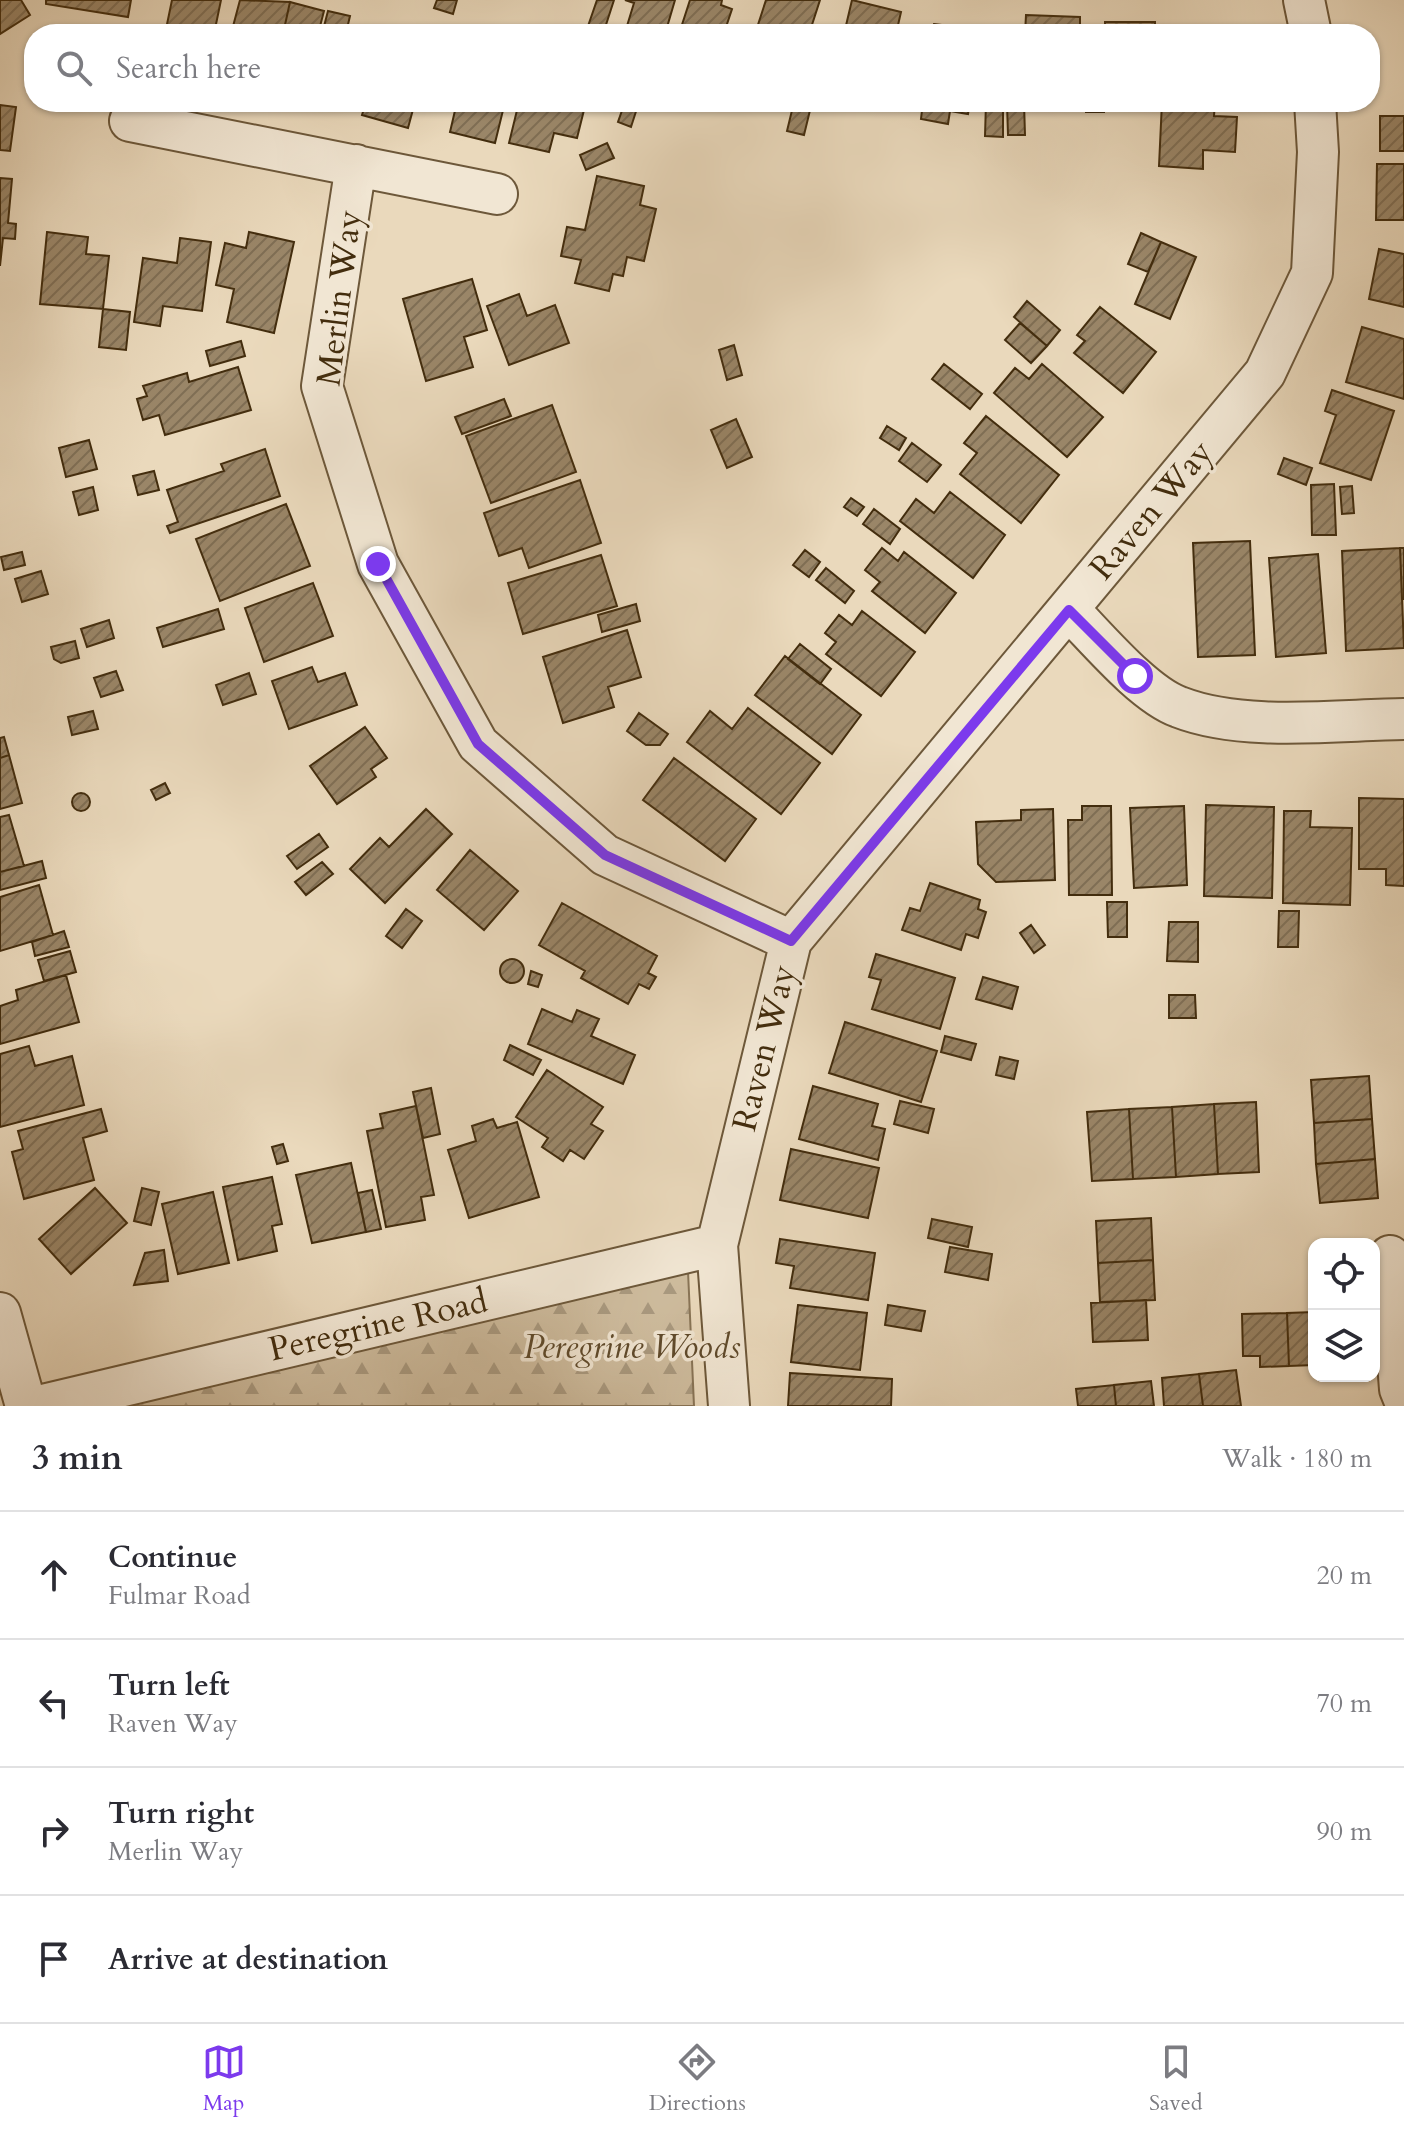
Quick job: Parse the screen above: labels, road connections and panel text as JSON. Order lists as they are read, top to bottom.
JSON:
{
  "streets": {
    "street": ["Merlin Way", "Raven Way", "Peregrine Road"]
  },
  "crossings": [
    ["Merlin Way", "Raven Way"],
    ["Raven Way", "Peregrine Road"]
  ],
  "parks": ["Peregrine Woods"],
  "page": {
    "search": "Search here",
    "heading": ["3 min", "Walk · 180 m"],
    "list": [
      ["Continue", "Fulmar Road", "20 m"],
      ["Turn left", "Raven Way", "70 m"],
      ["Turn right", "Merlin Way", "90 m"],
      "Arrive at destination"
    ],
    "nav": ["Map", "Directions", "Saved"]
  }
}
